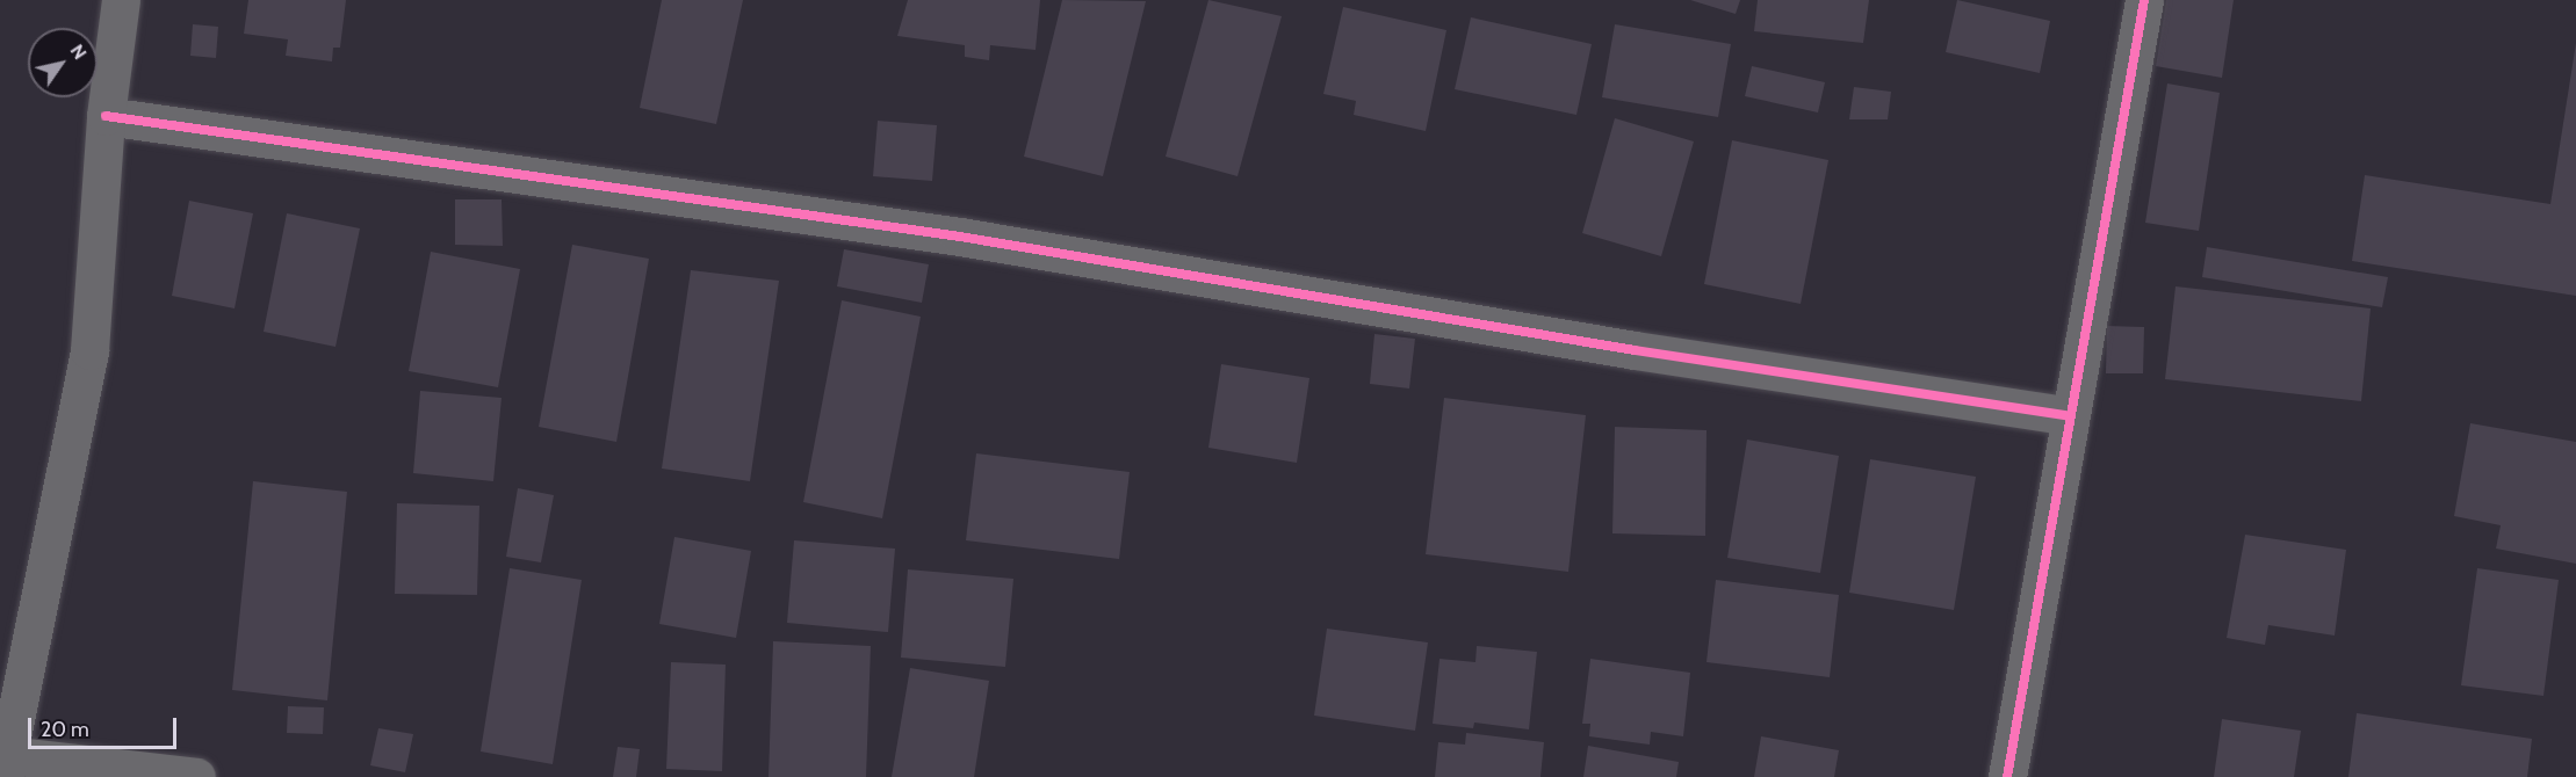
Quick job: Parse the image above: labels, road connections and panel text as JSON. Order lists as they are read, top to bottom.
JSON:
{
  "scale_bar": "20 m",
  "north": "top right"
}
